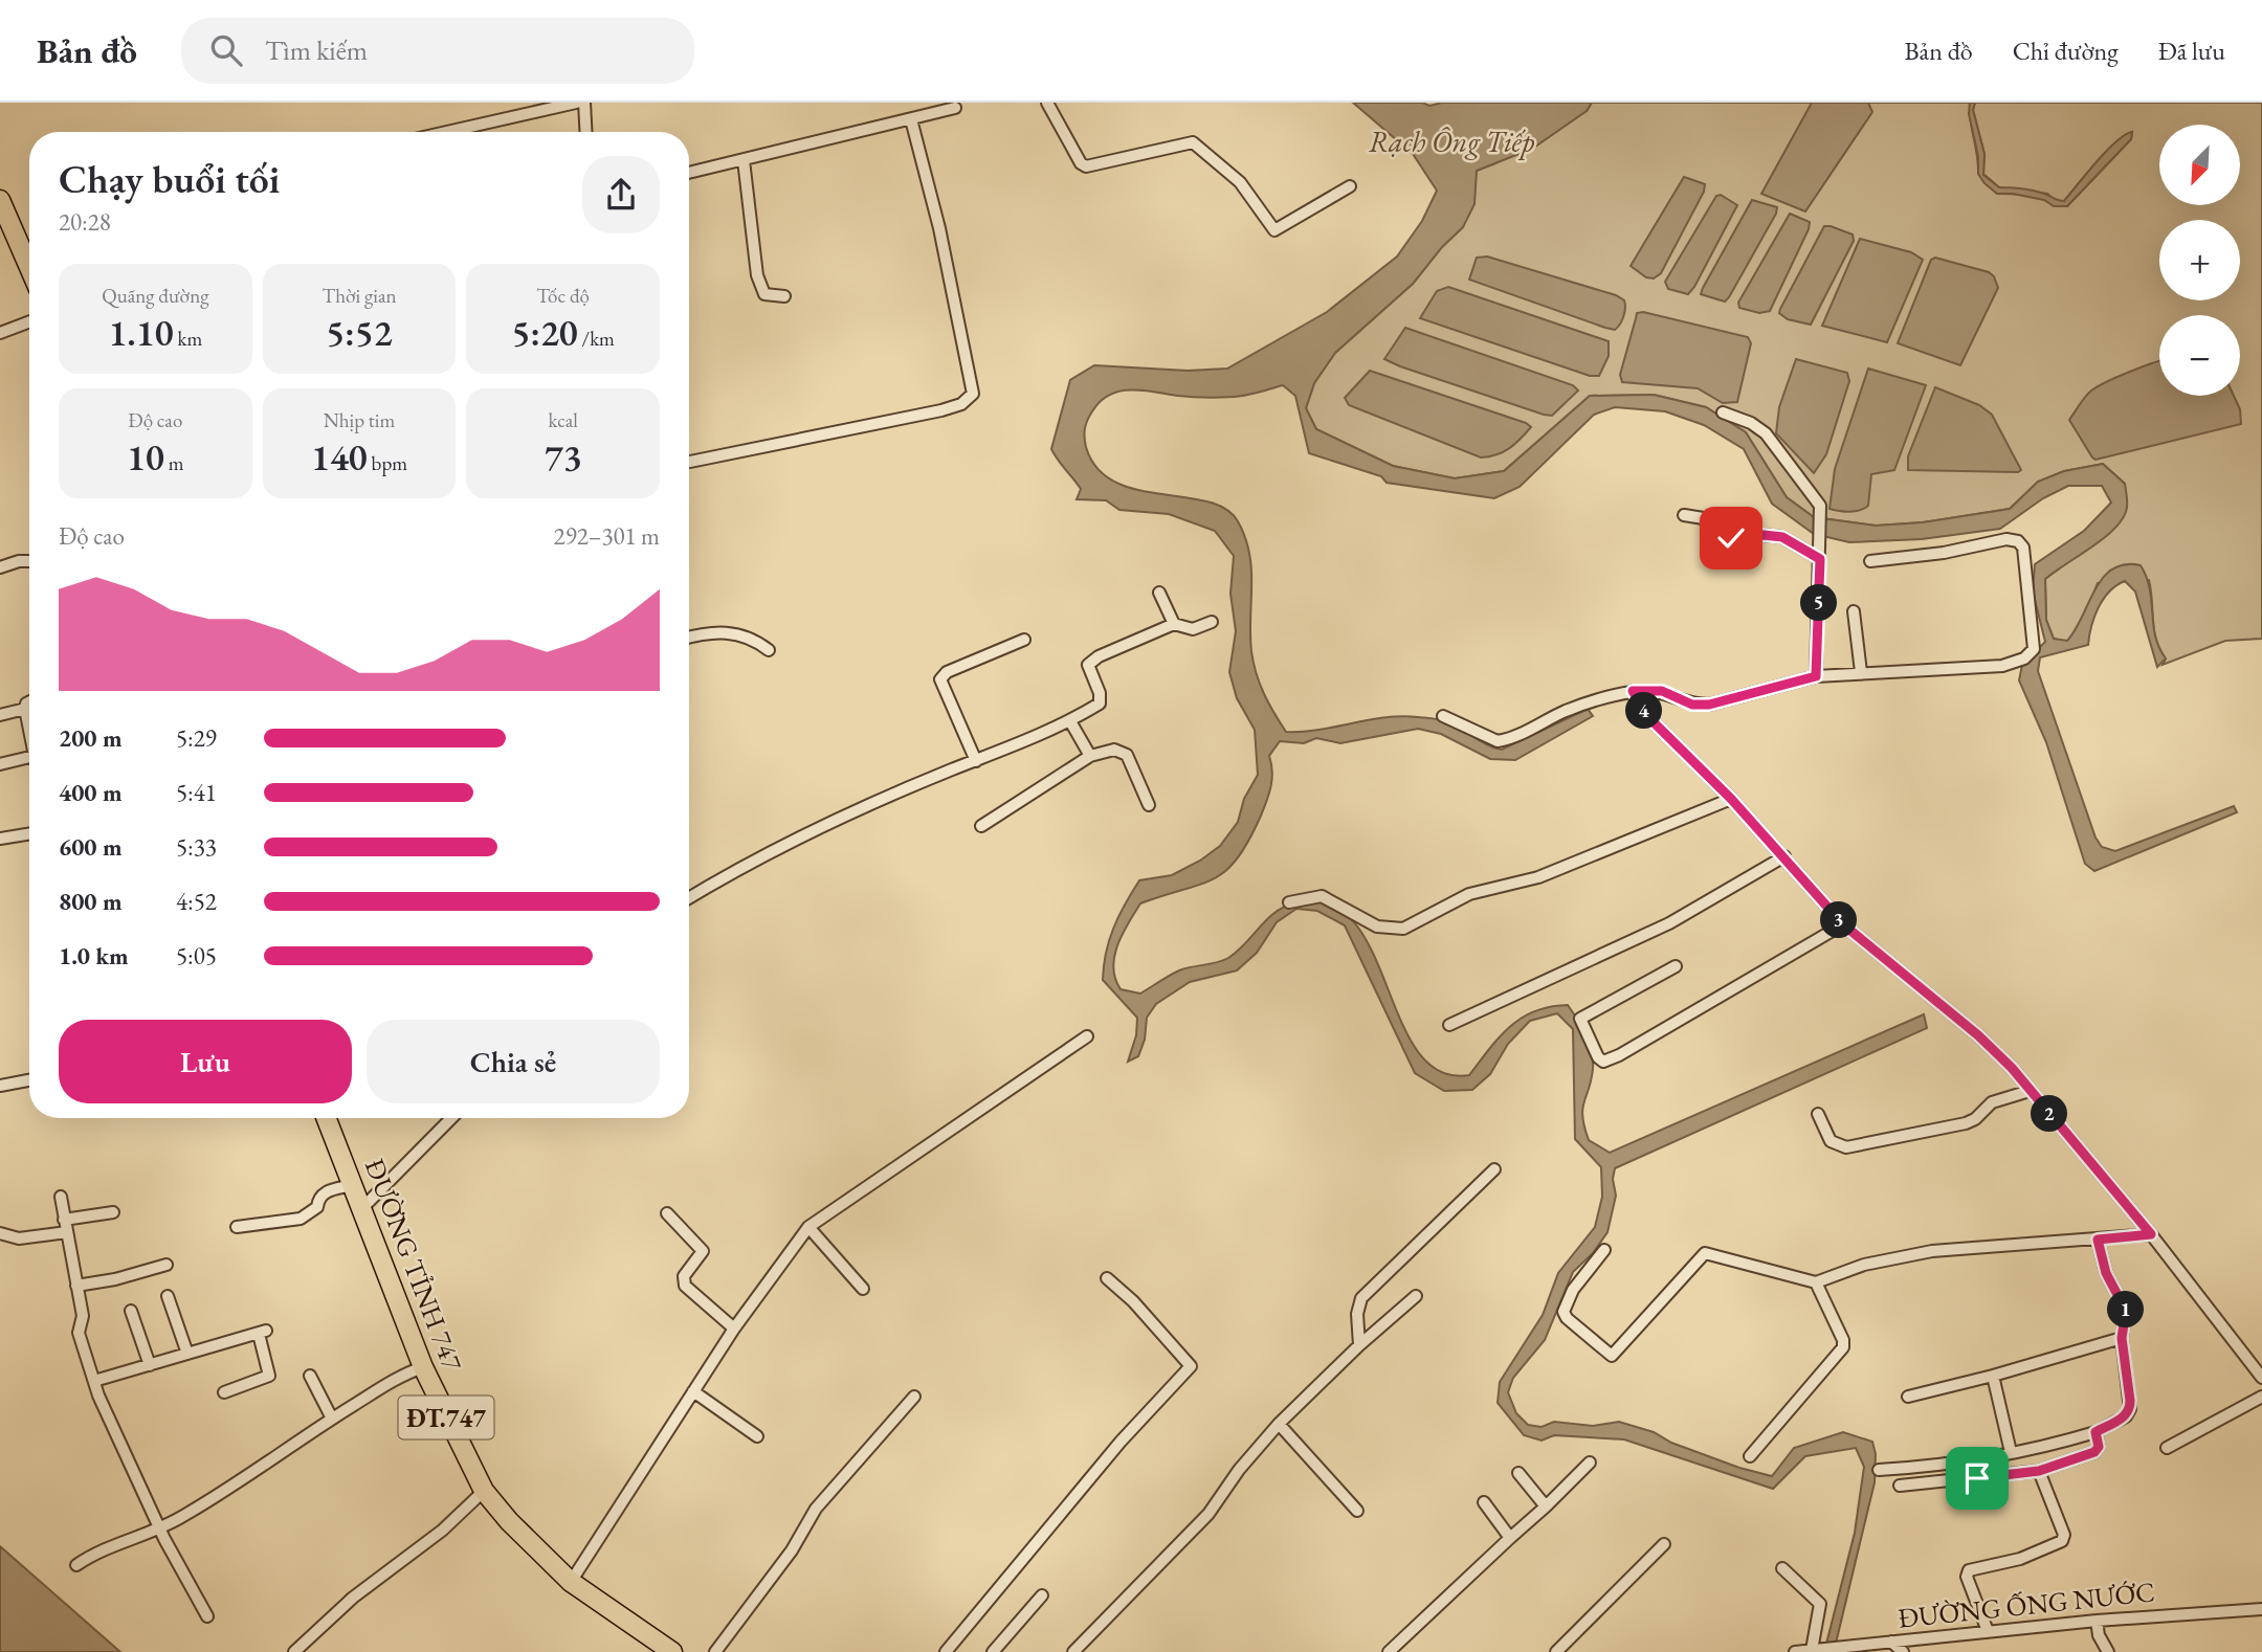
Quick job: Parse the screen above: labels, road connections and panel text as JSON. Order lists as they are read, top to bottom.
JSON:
{
  "streets": {
    "main road": ["ĐƯỜNG TỈNH 747", "ĐT.747"],
    "street": ["ĐƯỜNG ỐNG NƯỚC"]
  },
  "water": ["Rạch Ông Tiếp"],
  "north": "bottom left",
  "page": {
    "header": "Bản đồ",
    "search": "Tìm kiếm",
    "nav": ["Bản đồ", "Chỉ đường", "Đã lưu"],
    "map_buttons": ["+", "−"],
    "heading": ["Chạy buổi tối", "20:28"],
    "stats": [
      ["Quãng đường", "1.10 km"],
      ["Thời gian", "5:52"],
      ["Tốc độ", "5:20 /km"],
      ["Độ cao", "10 m"],
      ["Nhịp tim", "140 bpm"],
      ["kcal", "73"]
    ],
    "chart": ["Độ cao", "292–301 m"],
    "pins": [
      "5",
      "4",
      "3",
      "2",
      "1"
    ],
    "list": [
      {
        "name": "200 m",
        "note": "5:29"
      },
      {
        "name": "400 m",
        "note": "5:41"
      },
      {
        "name": "600 m",
        "note": "5:33"
      },
      {
        "name": "800 m",
        "note": "4:52"
      },
      {
        "name": "1.0 km",
        "note": "5:05"
      }
    ],
    "buttons": ["Lưu", "Chia sẻ"]
  }
}
